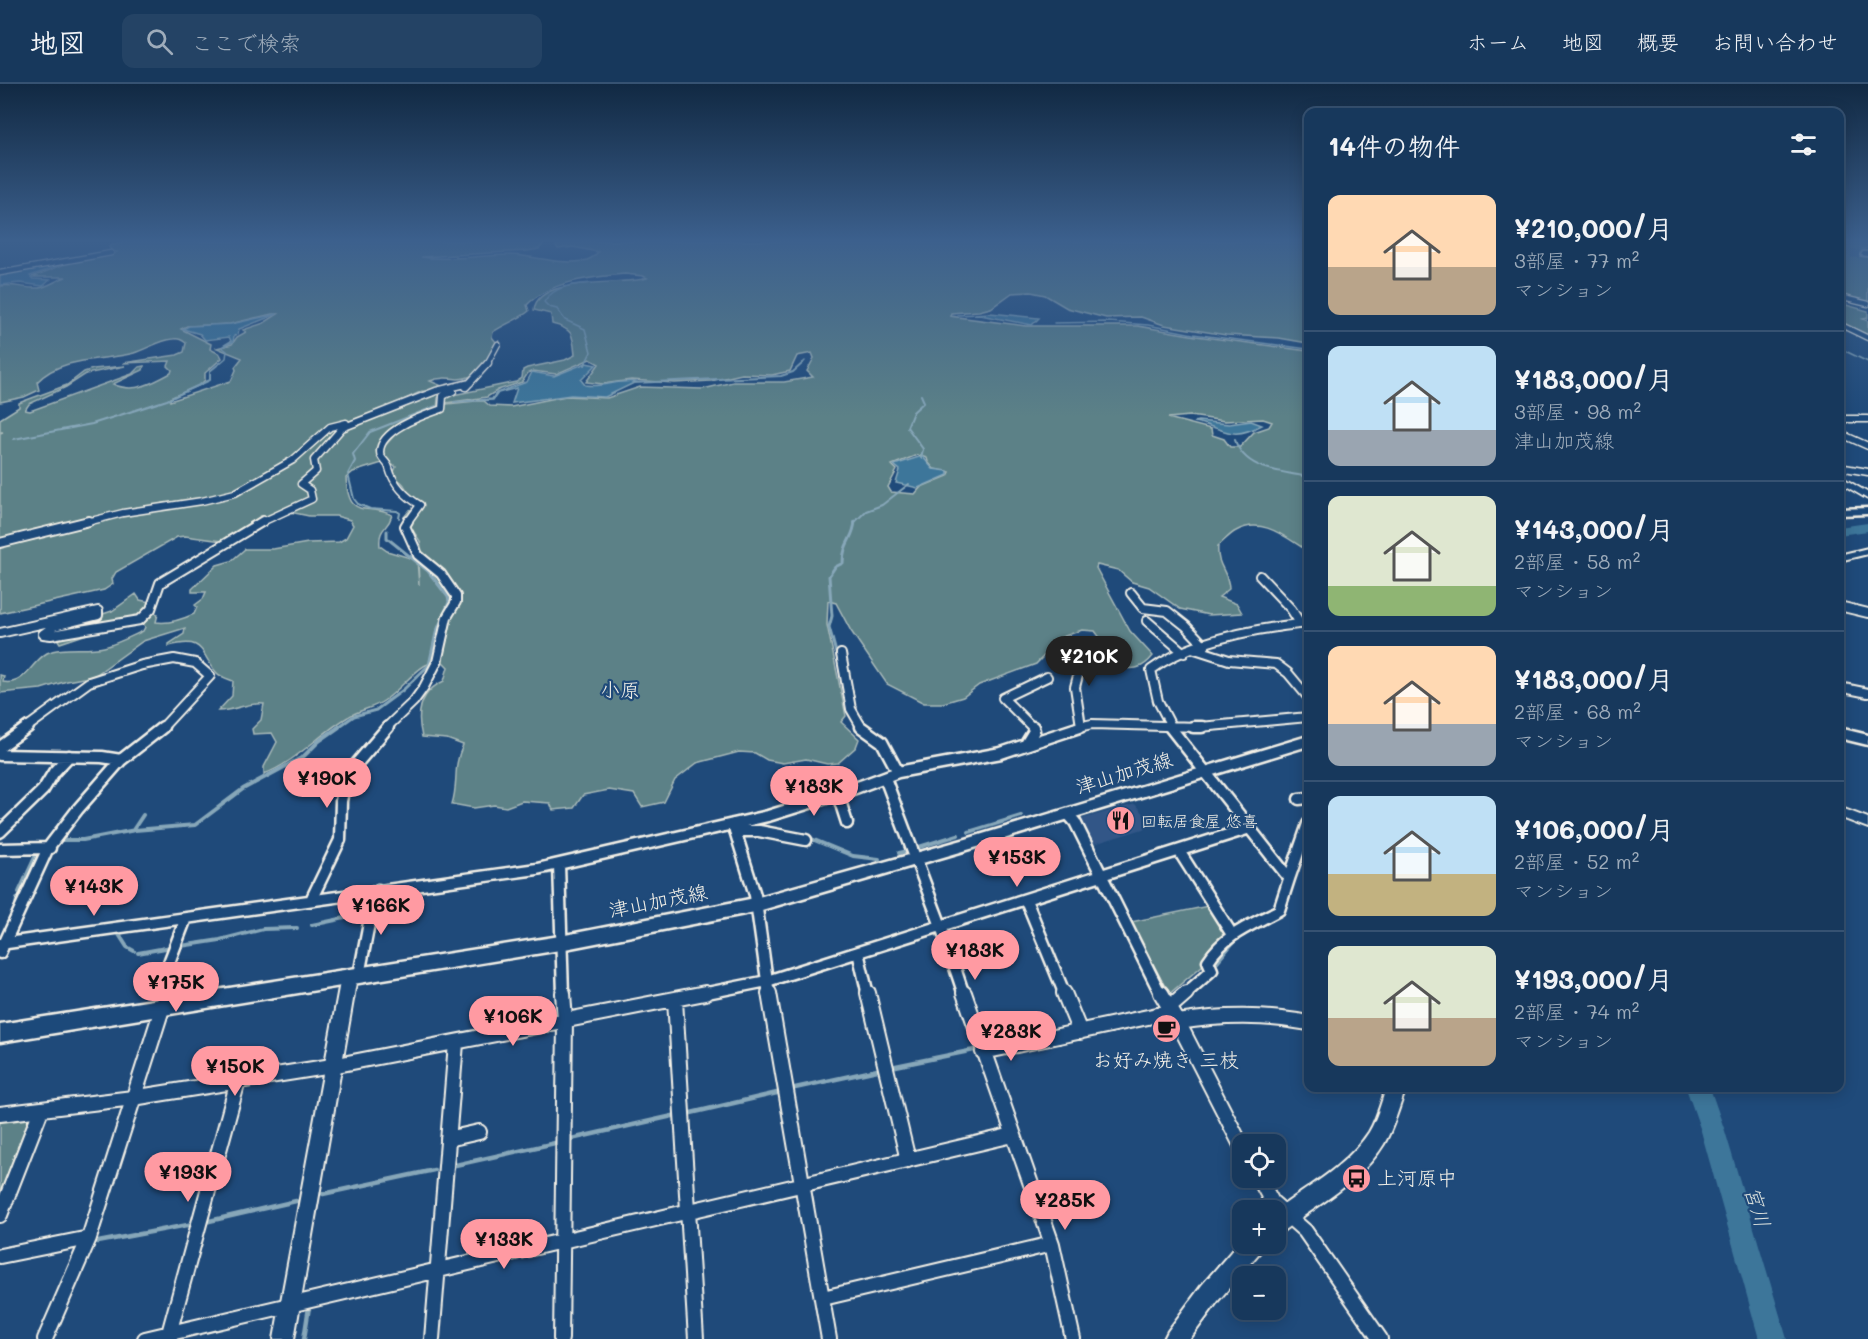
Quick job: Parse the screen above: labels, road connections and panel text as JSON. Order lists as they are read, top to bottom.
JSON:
{
  "streets": {
    "main road": ["津山加茂線"]
  },
  "districts": ["小原"],
  "water": ["宮川"],
  "places": {
    "restaurant": ["回転居食屋 悠喜"],
    "cafe": ["お好み焼き 三枝"],
    "bus stop": ["上河原中"]
  },
  "page": {
    "header": "地図",
    "search": "ここで検索",
    "nav": [
      "ホーム",
      "地図",
      "概要",
      "お問い合わせ"
    ],
    "heading": "14件の物件",
    "list": [
      {
        "name": "¥210,000/月",
        "note": "3部屋 · 77 m² · マンション"
      },
      {
        "name": "¥183,000/月",
        "note": "3部屋 · 98 m² · 津山加茂線"
      },
      {
        "name": "¥143,000/月",
        "note": "2部屋 · 58 m² · マンション"
      },
      {
        "name": "¥183,000/月",
        "note": "2部屋 · 68 m² · マンション"
      },
      {
        "name": "¥106,000/月",
        "note": "2部屋 · 52 m² · マンション"
      },
      {
        "name": "¥193,000/月",
        "note": "2部屋 · 74 m² · マンション"
      }
    ],
    "price": [
      "¥210K",
      "¥190K",
      "¥183K",
      "¥153K",
      "¥143K",
      "¥166K",
      "¥183K",
      "¥175K",
      "¥106K",
      "¥283K",
      "¥150K",
      "¥193K",
      "¥285K",
      "¥133K"
    ],
    "map_buttons": ["+", "−"]
  }
}
